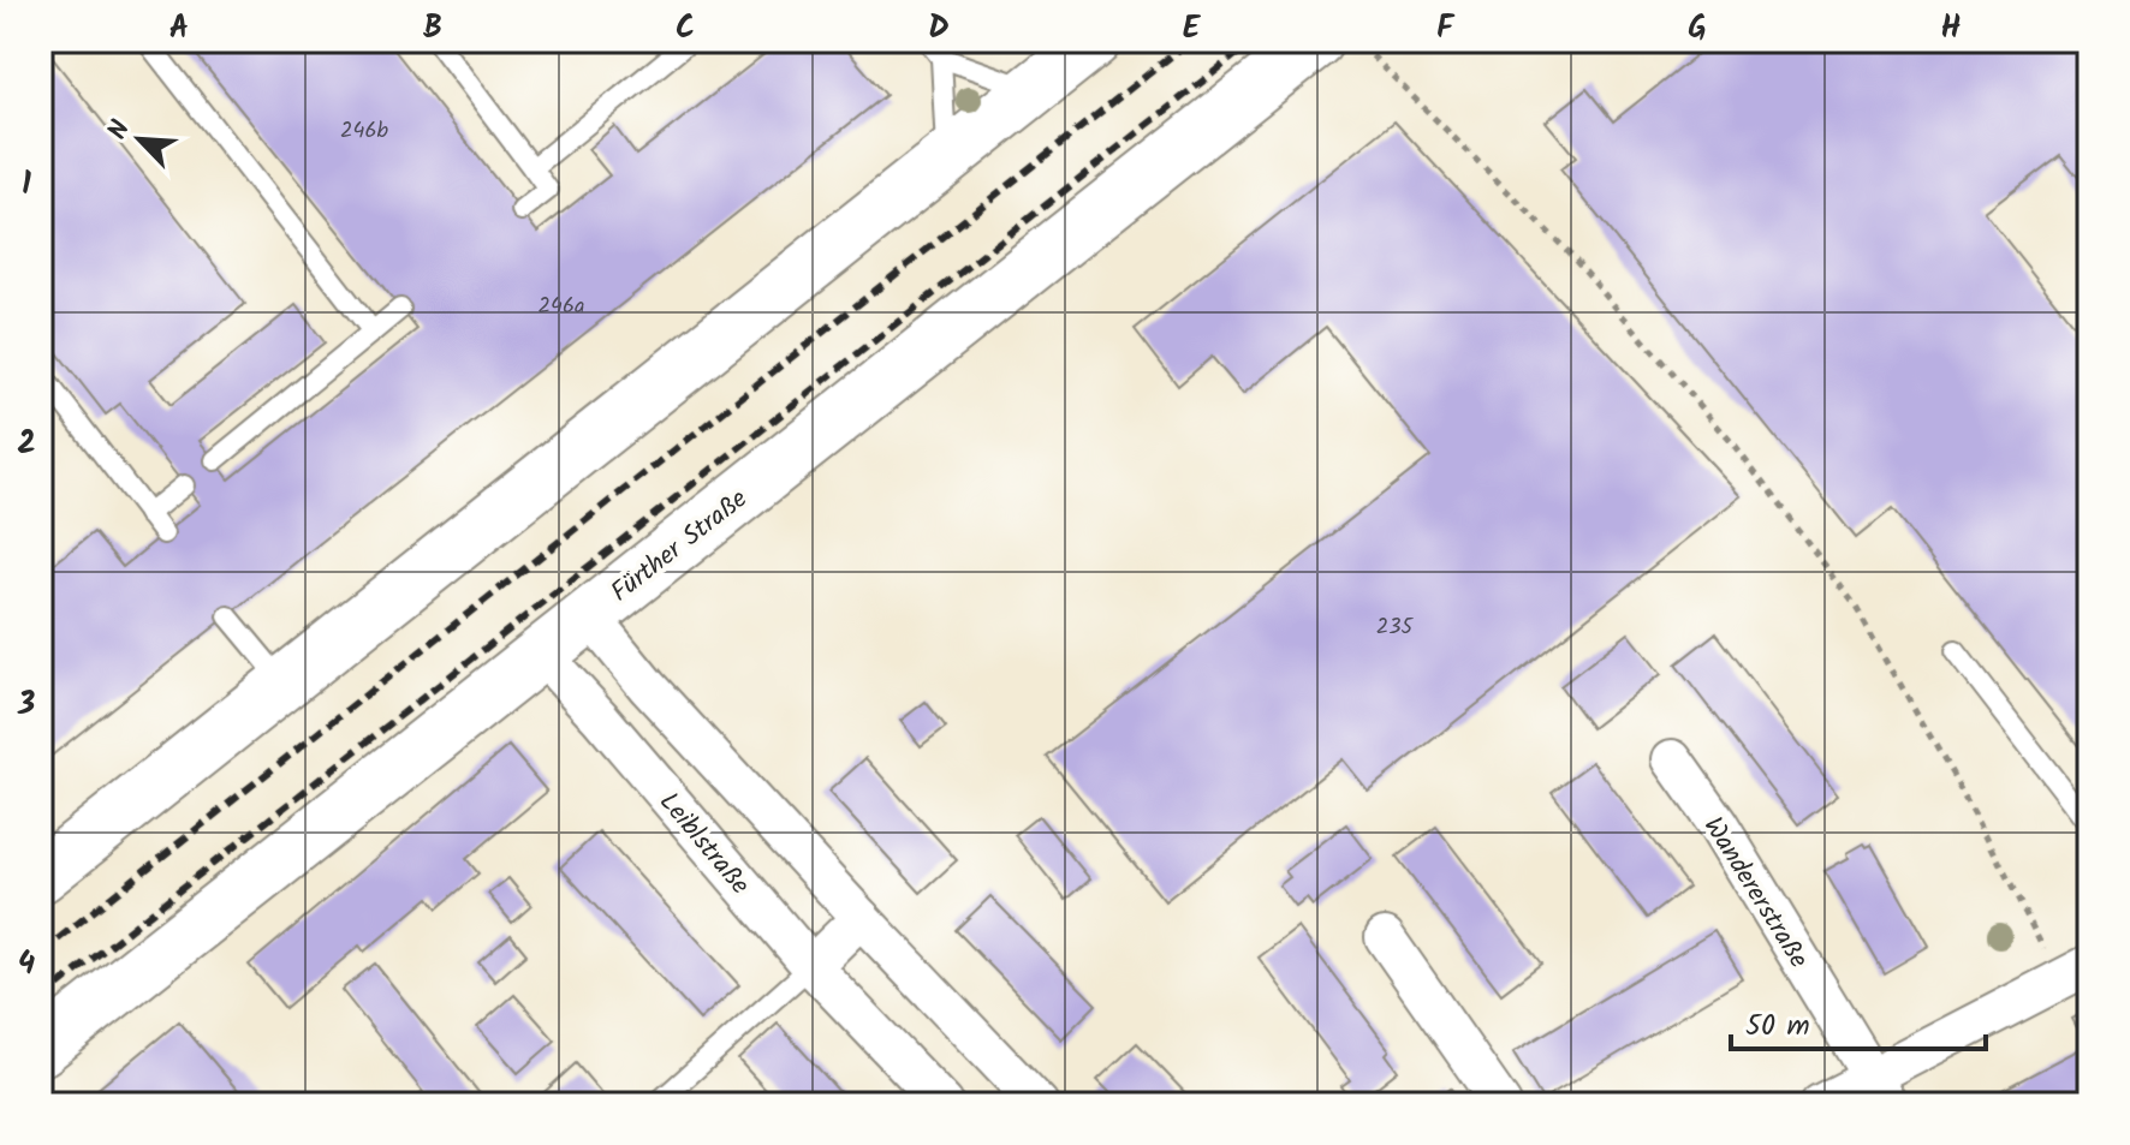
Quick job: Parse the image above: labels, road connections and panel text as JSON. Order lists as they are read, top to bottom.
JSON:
{
  "streets": {
    "main road": ["Fürther Straße"],
    "street": ["Leiblstraße", "Wandererstraße"]
  },
  "crossings": [
    ["Fürther Straße", "Leiblstraße"]
  ],
  "house_numbers": ["246b", "246a", "235"],
  "scale_bar": "50 m",
  "north": "top left",
  "grid": {
    "columns": [
      "A",
      "B",
      "C",
      "D",
      "E",
      "F",
      "G",
      "H"
    ],
    "rows": [
      "1",
      "2",
      "3",
      "4"
    ]
  }
}
